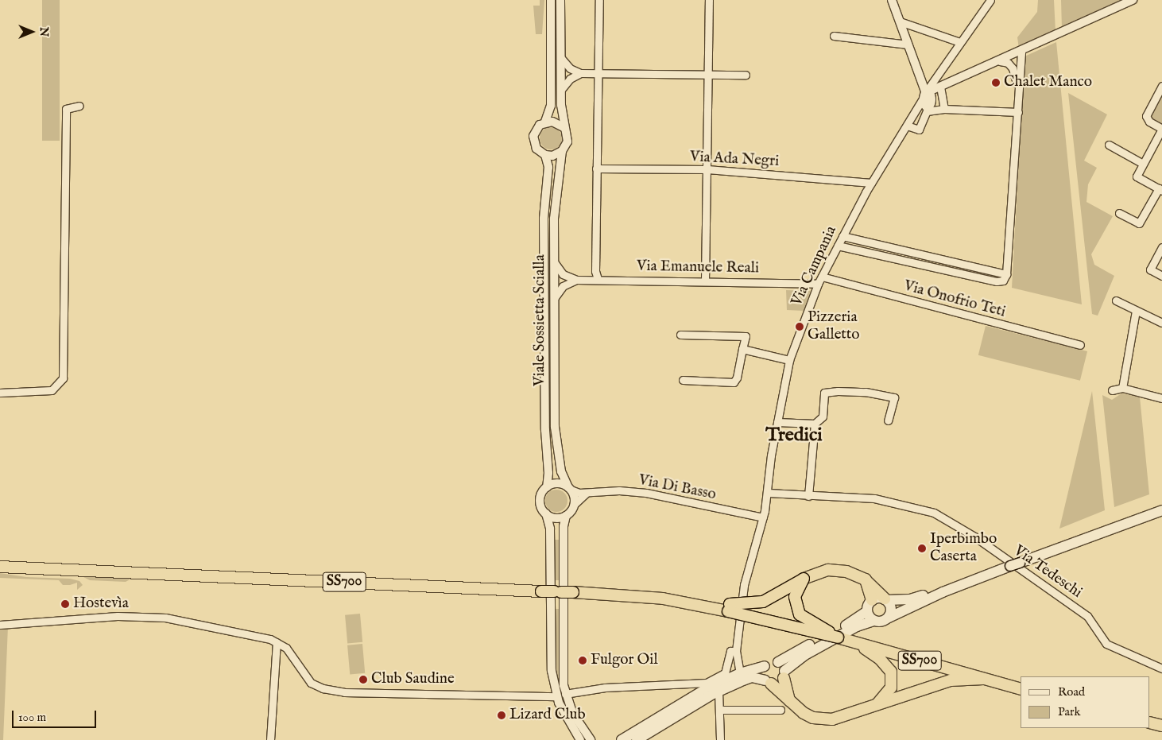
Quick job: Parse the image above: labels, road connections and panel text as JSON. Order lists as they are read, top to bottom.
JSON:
{
  "streets": {
    "highway": ["SS700"],
    "street": [
      "Via Ada Negri",
      "Via Campania",
      "Via Emanuele Reali",
      "Via Onofrio Teti",
      "Viale Sossietta Scialla",
      "Via Di Basso",
      "Via Tedeschi"
    ]
  },
  "crossings": [
    ["Via Ada Negri", "Via Campania"],
    ["Via Campania", "Via Emanuele Reali"],
    ["Via Campania", "Via Onofrio Teti"],
    ["Via Campania", "Via Di Basso"],
    ["Via Campania", "Via Tedeschi"],
    ["Via Emanuele Reali", "Viale Sossietta Scialla"],
    ["Viale Sossietta Scialla", "Via Di Basso"]
  ],
  "districts": ["Tredici"],
  "places": [
    "Chalet Manco",
    "Pizzeria Galletto",
    "Iperbimbo Caserta",
    "Hostevìa",
    "Fulgor Oil",
    "Club Saudine",
    "Lizard Club"
  ],
  "legend": ["Road", "Park"],
  "scale_bar": "100 m",
  "north": "right"
}
